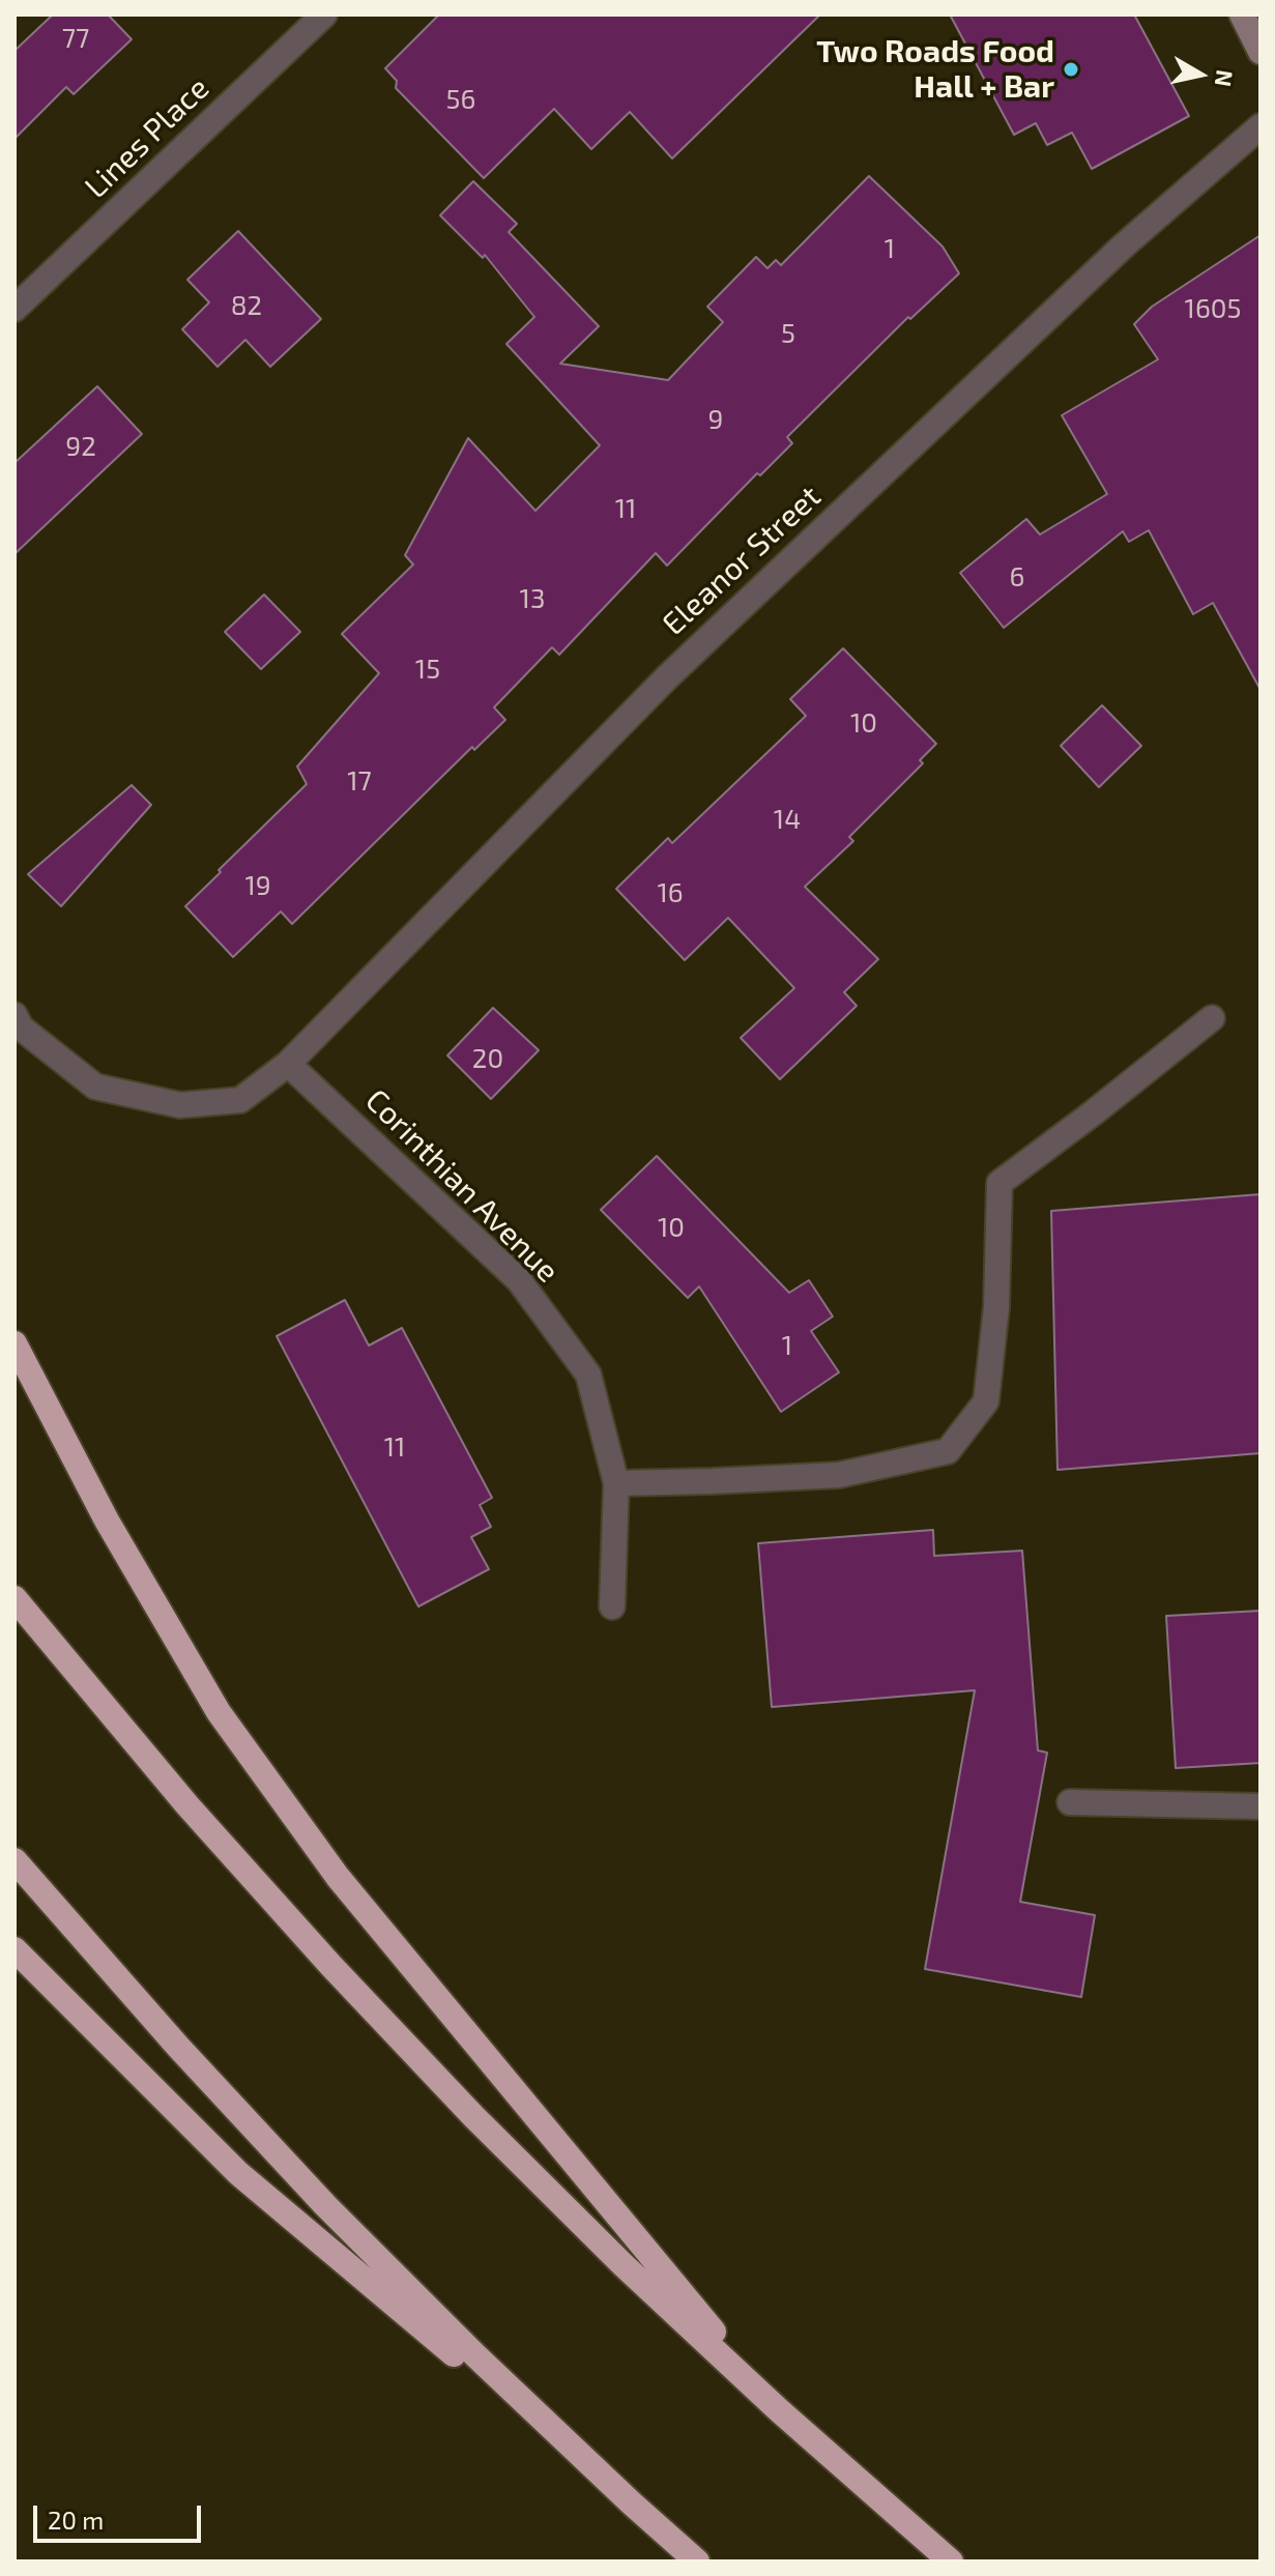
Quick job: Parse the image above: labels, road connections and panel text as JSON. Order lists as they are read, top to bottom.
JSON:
{
  "streets": {
    "street": ["Lines Place", "Eleanor Street", "Corinthian Avenue"]
  },
  "crossings": [
    ["Eleanor Street", "Corinthian Avenue"]
  ],
  "places": ["Two Roads Food Hall + Bar"],
  "house_numbers": [
    "77",
    "56",
    "1",
    "82",
    "1605",
    "5",
    "9",
    "92",
    "11",
    "6",
    "13",
    "15",
    "10",
    "17",
    "14",
    "19",
    "16",
    "20",
    "10",
    "1",
    "11"
  ],
  "scale_bar": "20 m",
  "north": "right"
}
